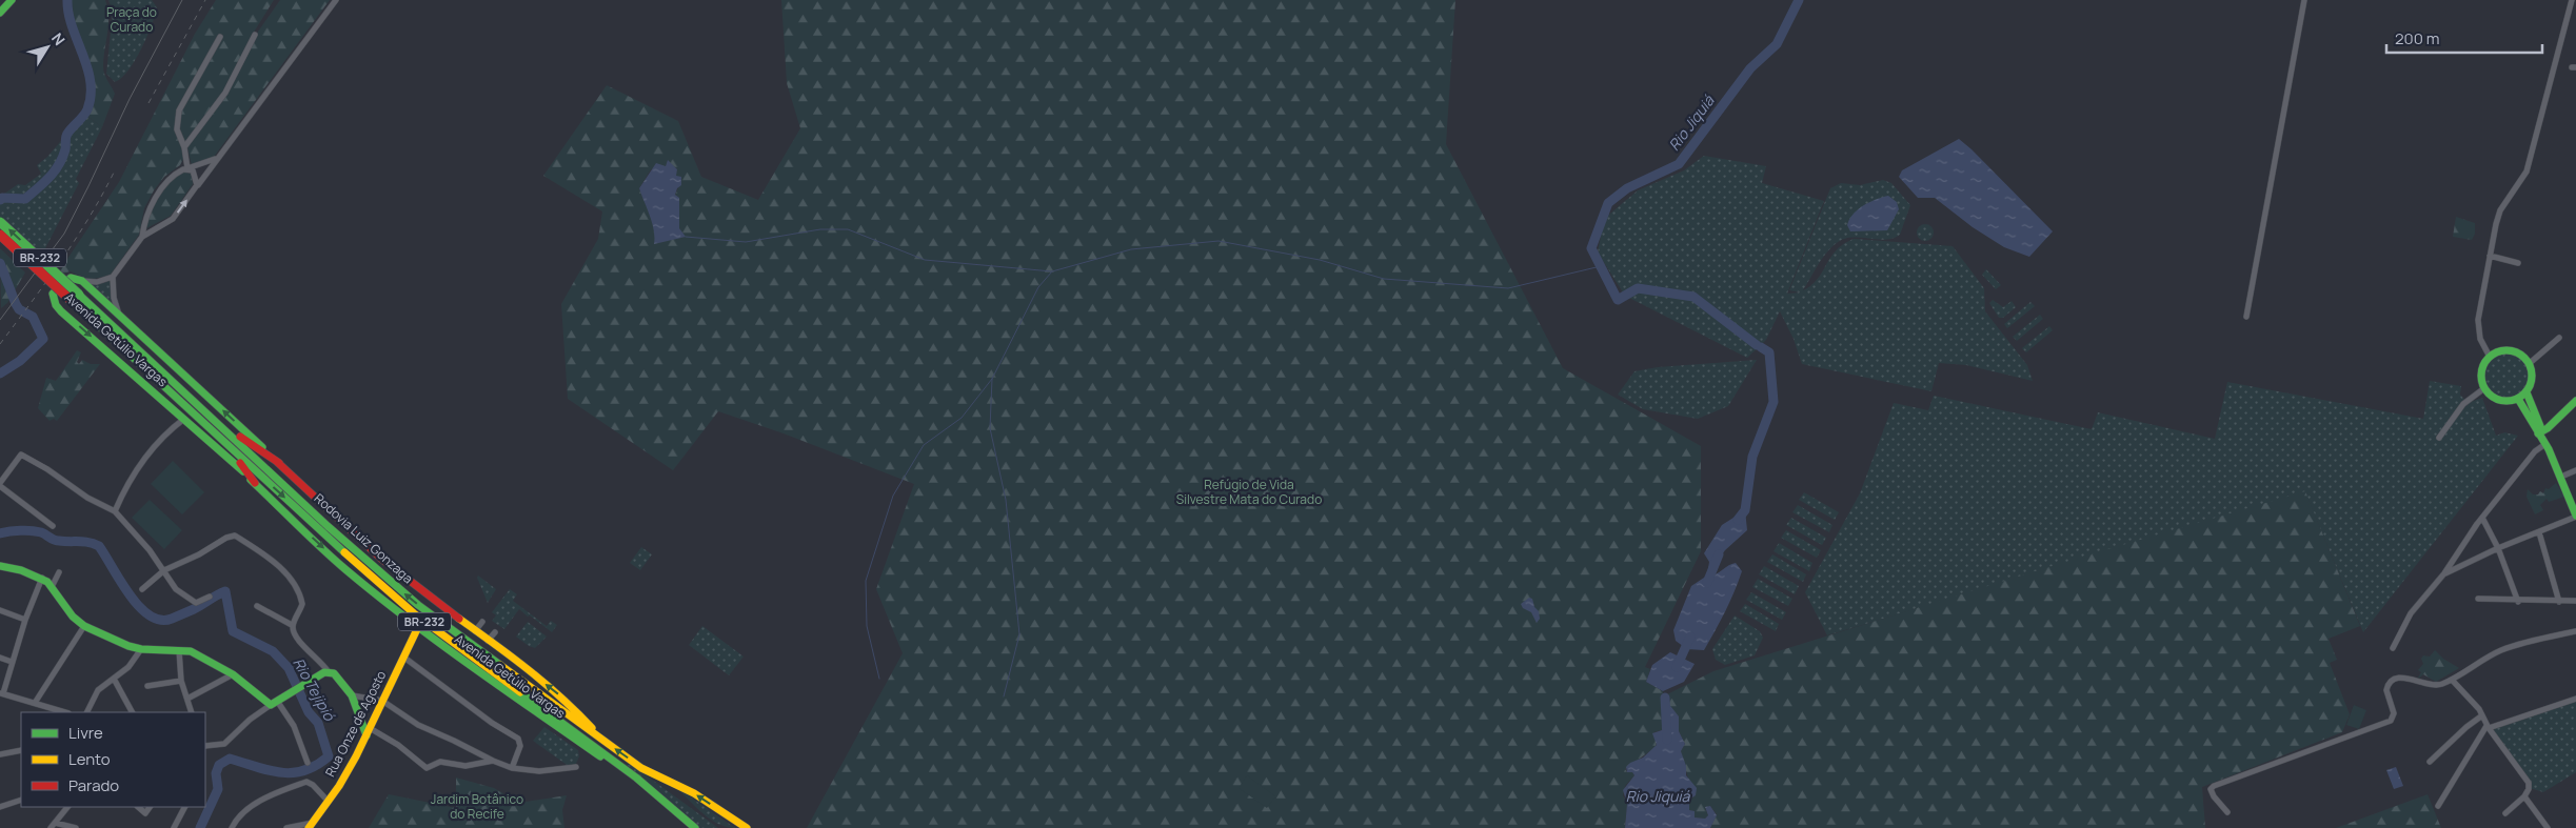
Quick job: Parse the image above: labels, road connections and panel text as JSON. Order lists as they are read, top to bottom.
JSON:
{
  "streets": {
    "main road": [
      "BR-232",
      "Avenida Getúlio Vargas",
      "Rodovia Luiz Gonzaga",
      "Rua Onze de Agosto"
    ]
  },
  "crossings": [
    ["Avenida Getúlio Vargas", "Rodovia Luiz Gonzaga"],
    ["Avenida Getúlio Vargas", "Rua Onze de Agosto"]
  ],
  "water": ["Rio Jiquiá", "Rio Tejipió"],
  "parks": ["Praça do Curado", "Refúgio de Vida Silvestre Mata do Curado", "Jardim Botânico do Recife"],
  "legend": ["Livre", "Lento", "Parado"],
  "scale_bar": "200 m",
  "north": "top right"
}
